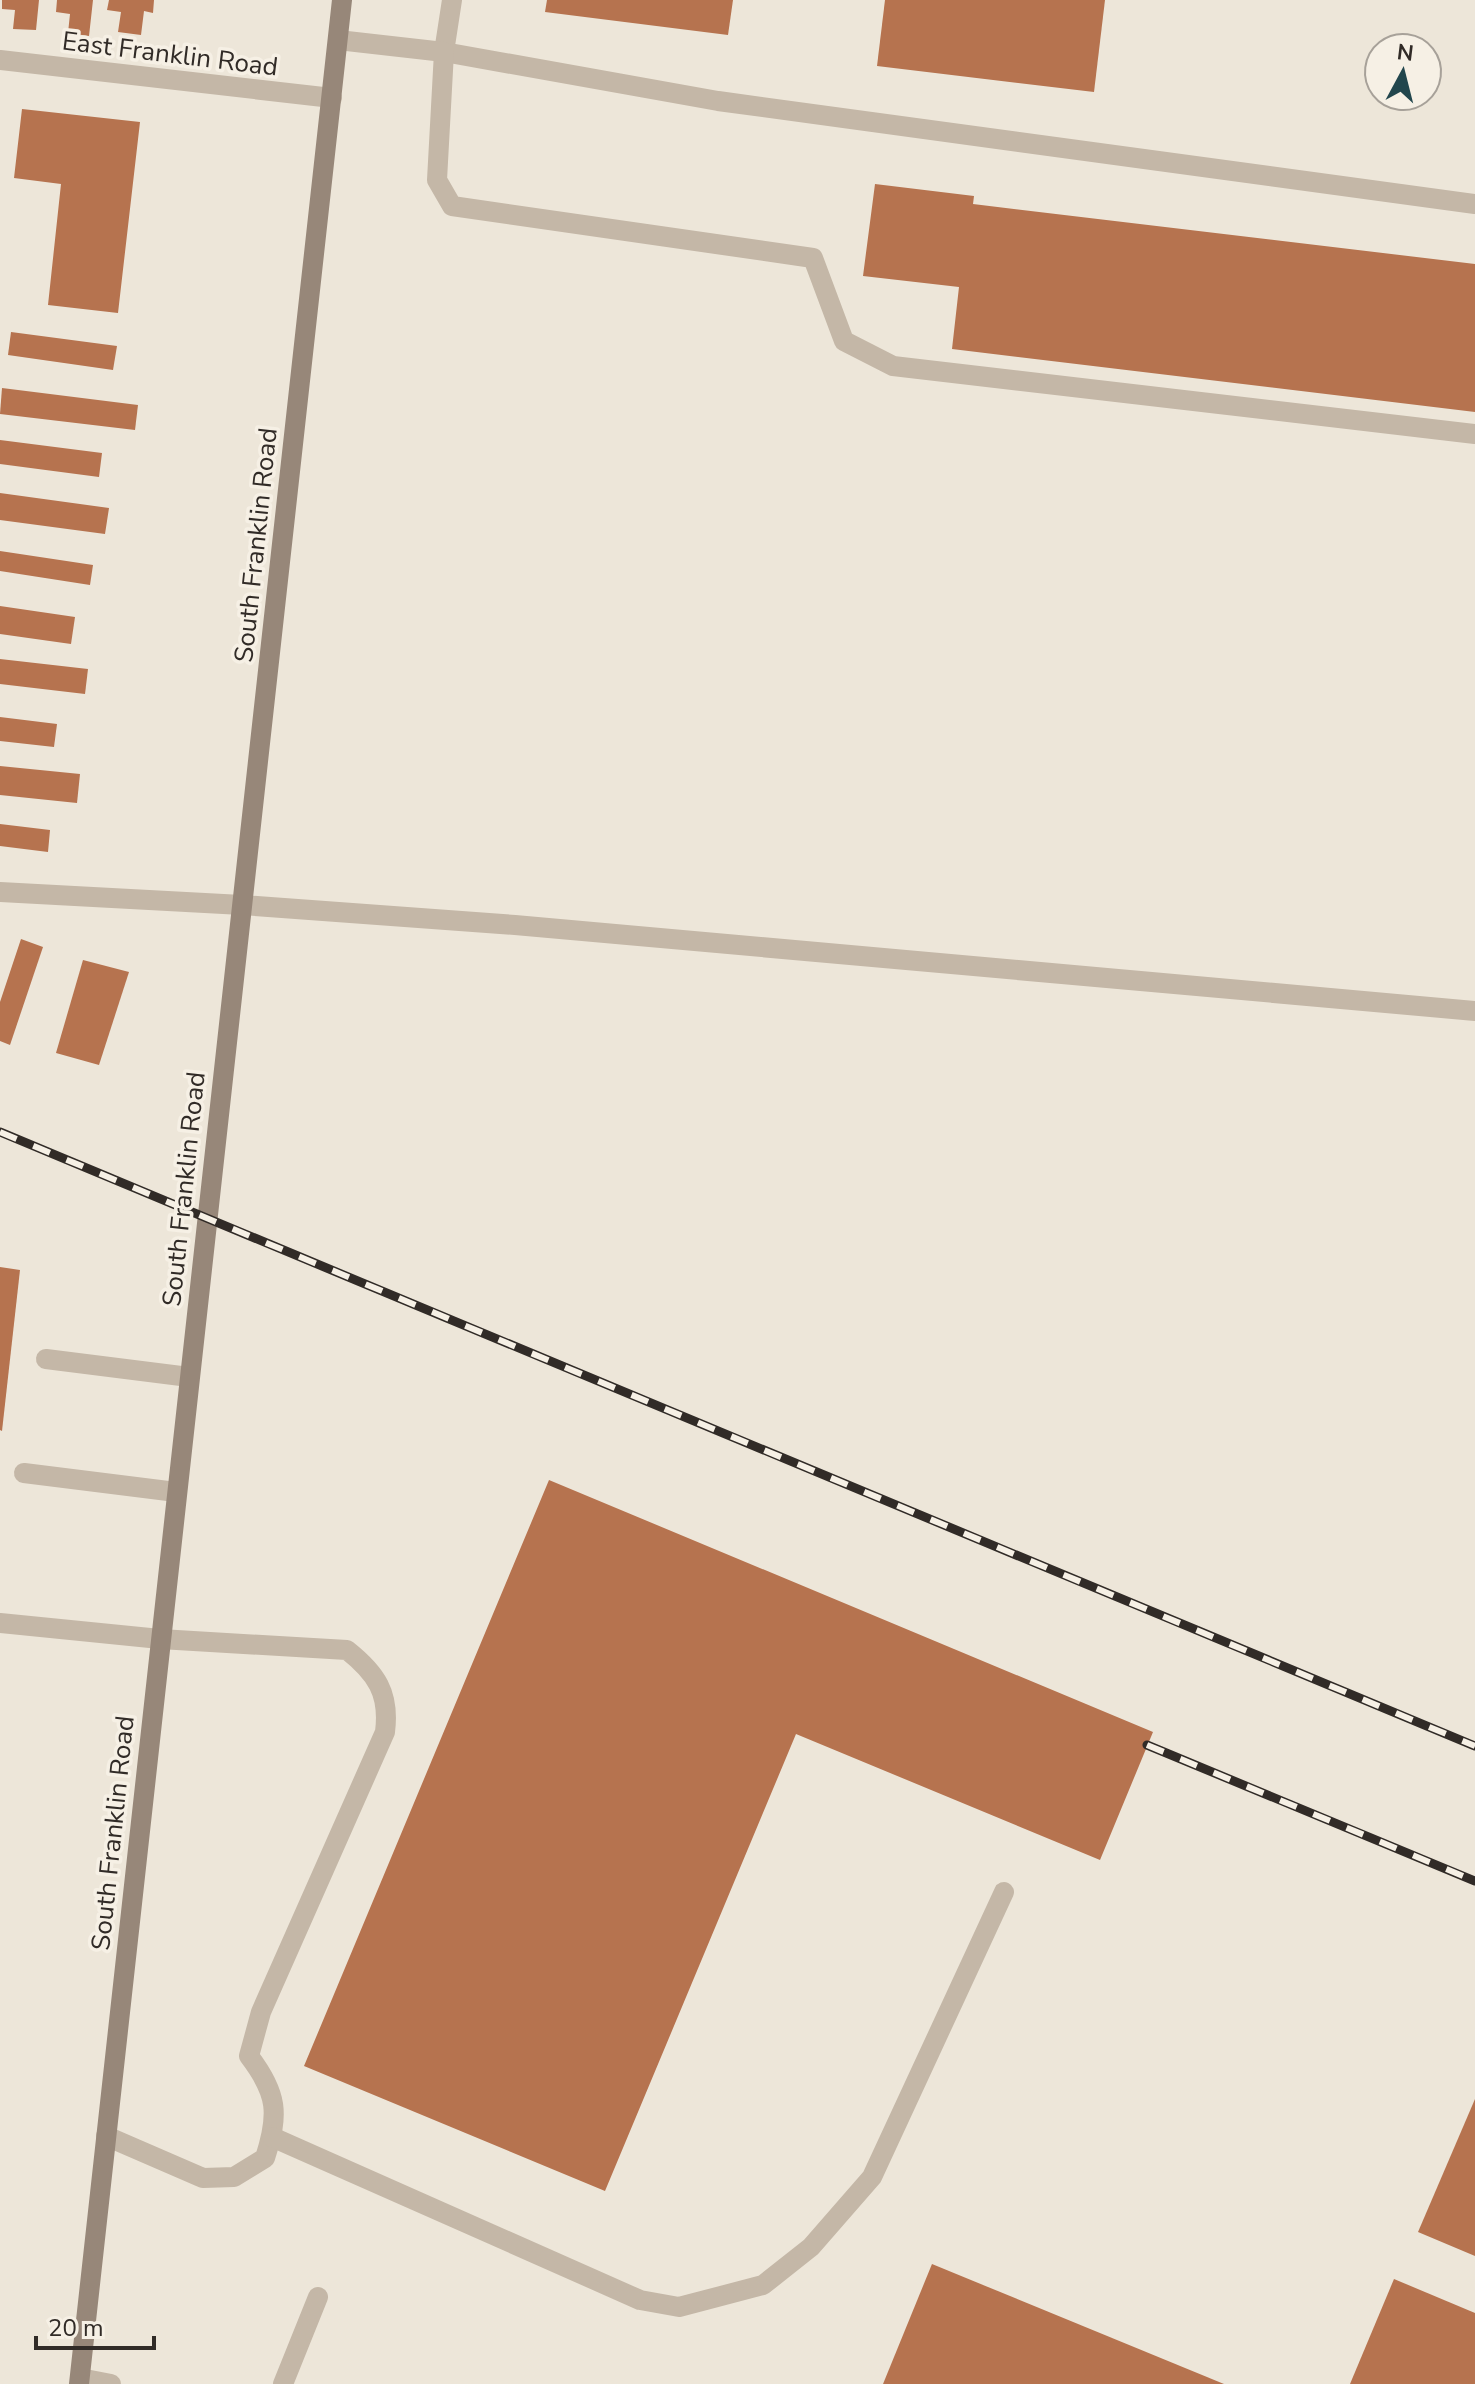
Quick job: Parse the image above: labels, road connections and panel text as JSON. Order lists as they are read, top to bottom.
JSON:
{
  "streets": {
    "main road": ["South Franklin Road"],
    "street": ["East Franklin Road"]
  },
  "crossings": [
    ["East Franklin Road", "South Franklin Road"]
  ],
  "scale_bar": "20 m",
  "north": "top"
}
